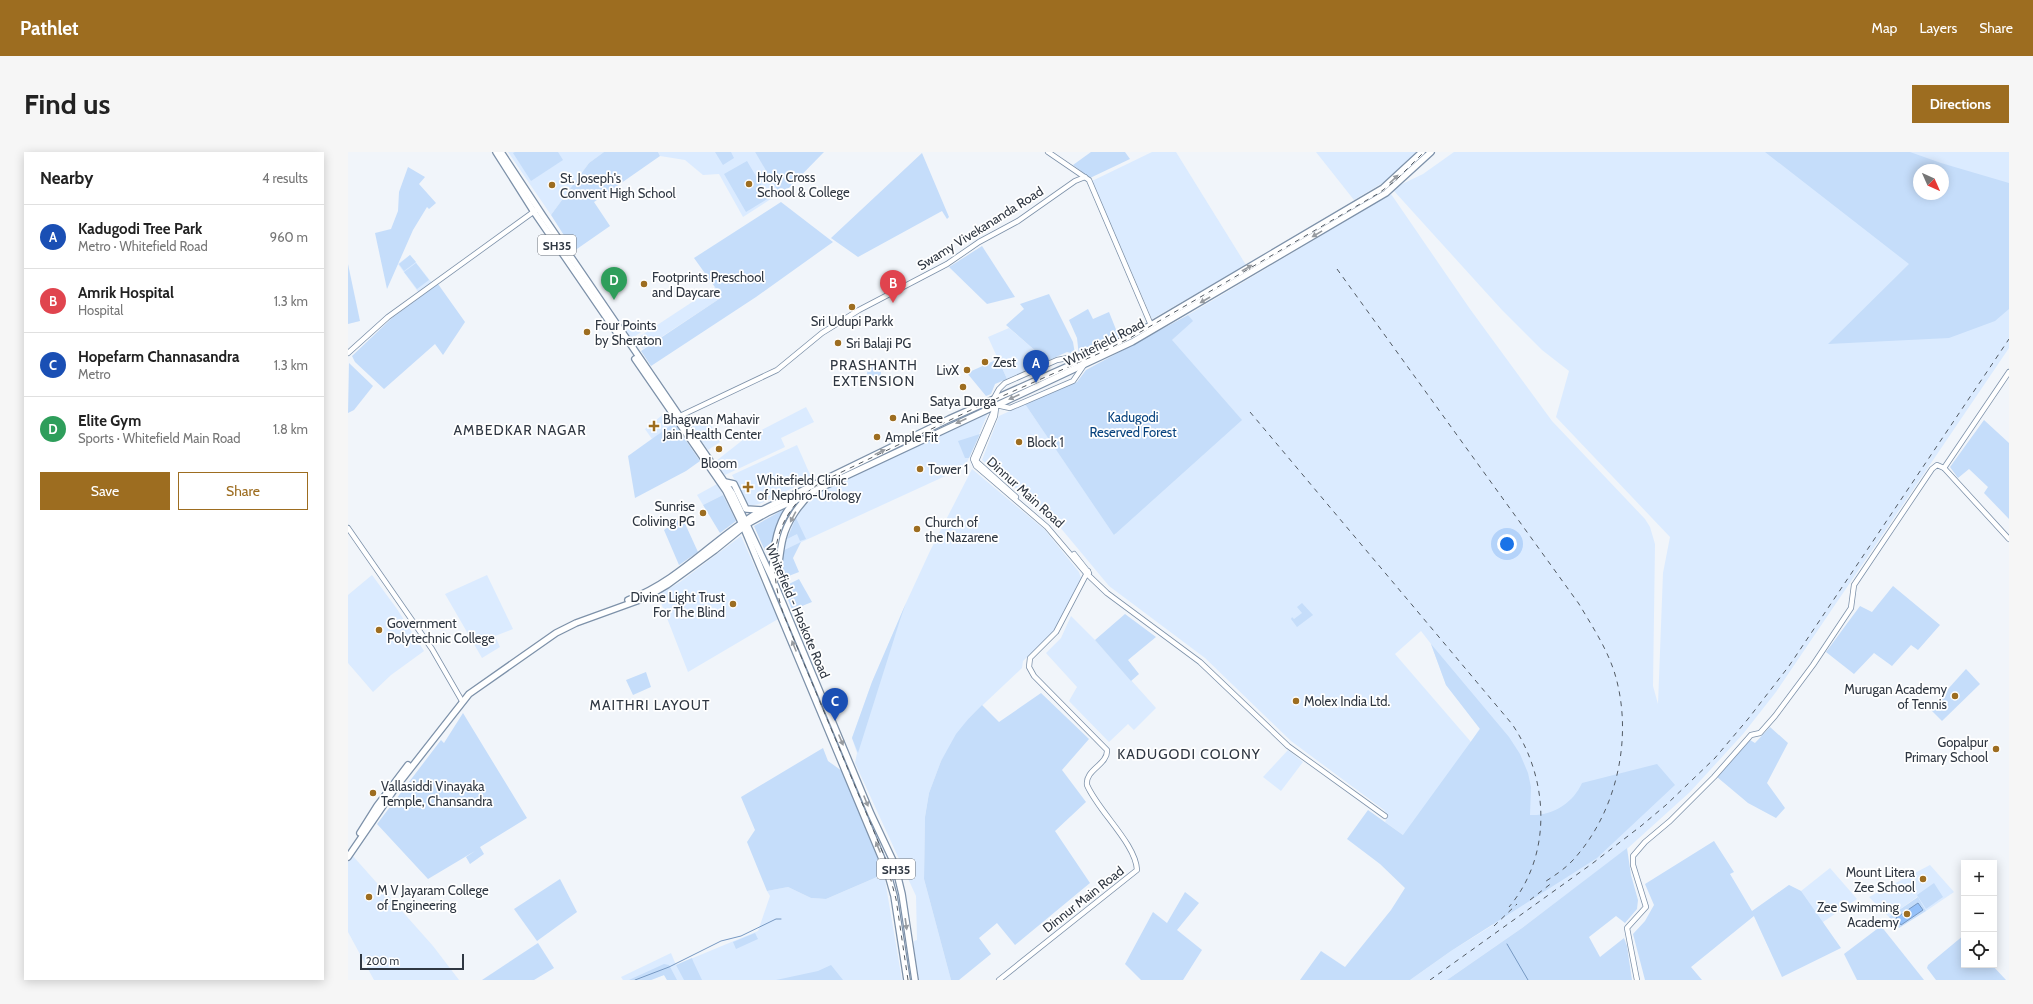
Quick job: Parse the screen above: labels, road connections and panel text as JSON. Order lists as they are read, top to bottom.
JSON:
{
  "streets": {
    "main road": ["SH35", "Whitefield Road", "Whitefield - Hoskote Road"],
    "street": ["Swamy Vivekananda Road", "Dinnur Main Road"]
  },
  "crossings": [
    ["Swamy Vivekananda Road", "SH35"],
    ["SH35", "Whitefield Road"],
    ["SH35", "Whitefield - Hoskote Road"],
    ["Whitefield Road", "Dinnur Main Road"],
    ["Whitefield Road", "Whitefield - Hoskote Road"]
  ],
  "districts": [
    "PRASHANTH EXTENSION",
    "AMBEDKAR NAGAR",
    "MAITHRI LAYOUT",
    "KADUGODI COLONY"
  ],
  "parks": ["Kadugodi Reserved Forest"],
  "places": {
    "other": [
      "Holy Cross School & College",
      "St. Joseph's Convent High School",
      "Footprints Preschool and Daycare",
      "Sri Udupi Parkk",
      "Four Points by Sheraton",
      "Sri Balaji PG",
      "Zest",
      "LivX",
      "Satya Durga",
      "Ani Bee",
      "Ample Fit",
      "Block 1",
      "Bloom",
      "Tower 1",
      "Sunrise Coliving PG",
      "Church of the Nazarene",
      "Divine Light Trust For The Blind",
      "Government Polytechnic College",
      "Murugan Academy of Tennis",
      "Molex India Ltd.",
      "Gopalpur Primary School",
      "Vallasiddi Vinayaka Temple, Chansandra",
      "Mount Litera Zee School",
      "M V Jayaram College of Engineering",
      "Zee Swimming Academy"
    ],
    "health": ["Bhagwan Mahavir Jain Health Center", "Whitefield Clinic of Nephro-Urology"]
  },
  "scale_bar": "200 m",
  "north": "bottom right",
  "page": {
    "header": "Pathlet",
    "nav": ["Map", "Layers", "Share"],
    "buttons": [
      "Directions",
      ["Save", "Share"]
    ],
    "title": "Find us",
    "heading": ["Nearby", "4 results"],
    "list": [
      {
        "mark": "A",
        "name": "Kadugodi Tree Park",
        "note": "Metro · Whitefield Road",
        "value": "960 m"
      },
      {
        "mark": "B",
        "name": "Amrik Hospital",
        "note": "Hospital",
        "value": "1.3 km"
      },
      {
        "mark": "C",
        "name": "Hopefarm Channasandra",
        "note": "Metro",
        "value": "1.3 km"
      },
      {
        "mark": "D",
        "name": "Elite Gym",
        "note": "Sports · Whitefield Main Road",
        "value": "1.8 km"
      }
    ],
    "pins": [
      "D",
      "B",
      "A",
      "C"
    ],
    "map_buttons": ["+", "−"],
    "scale": "200 m"
  }
}
